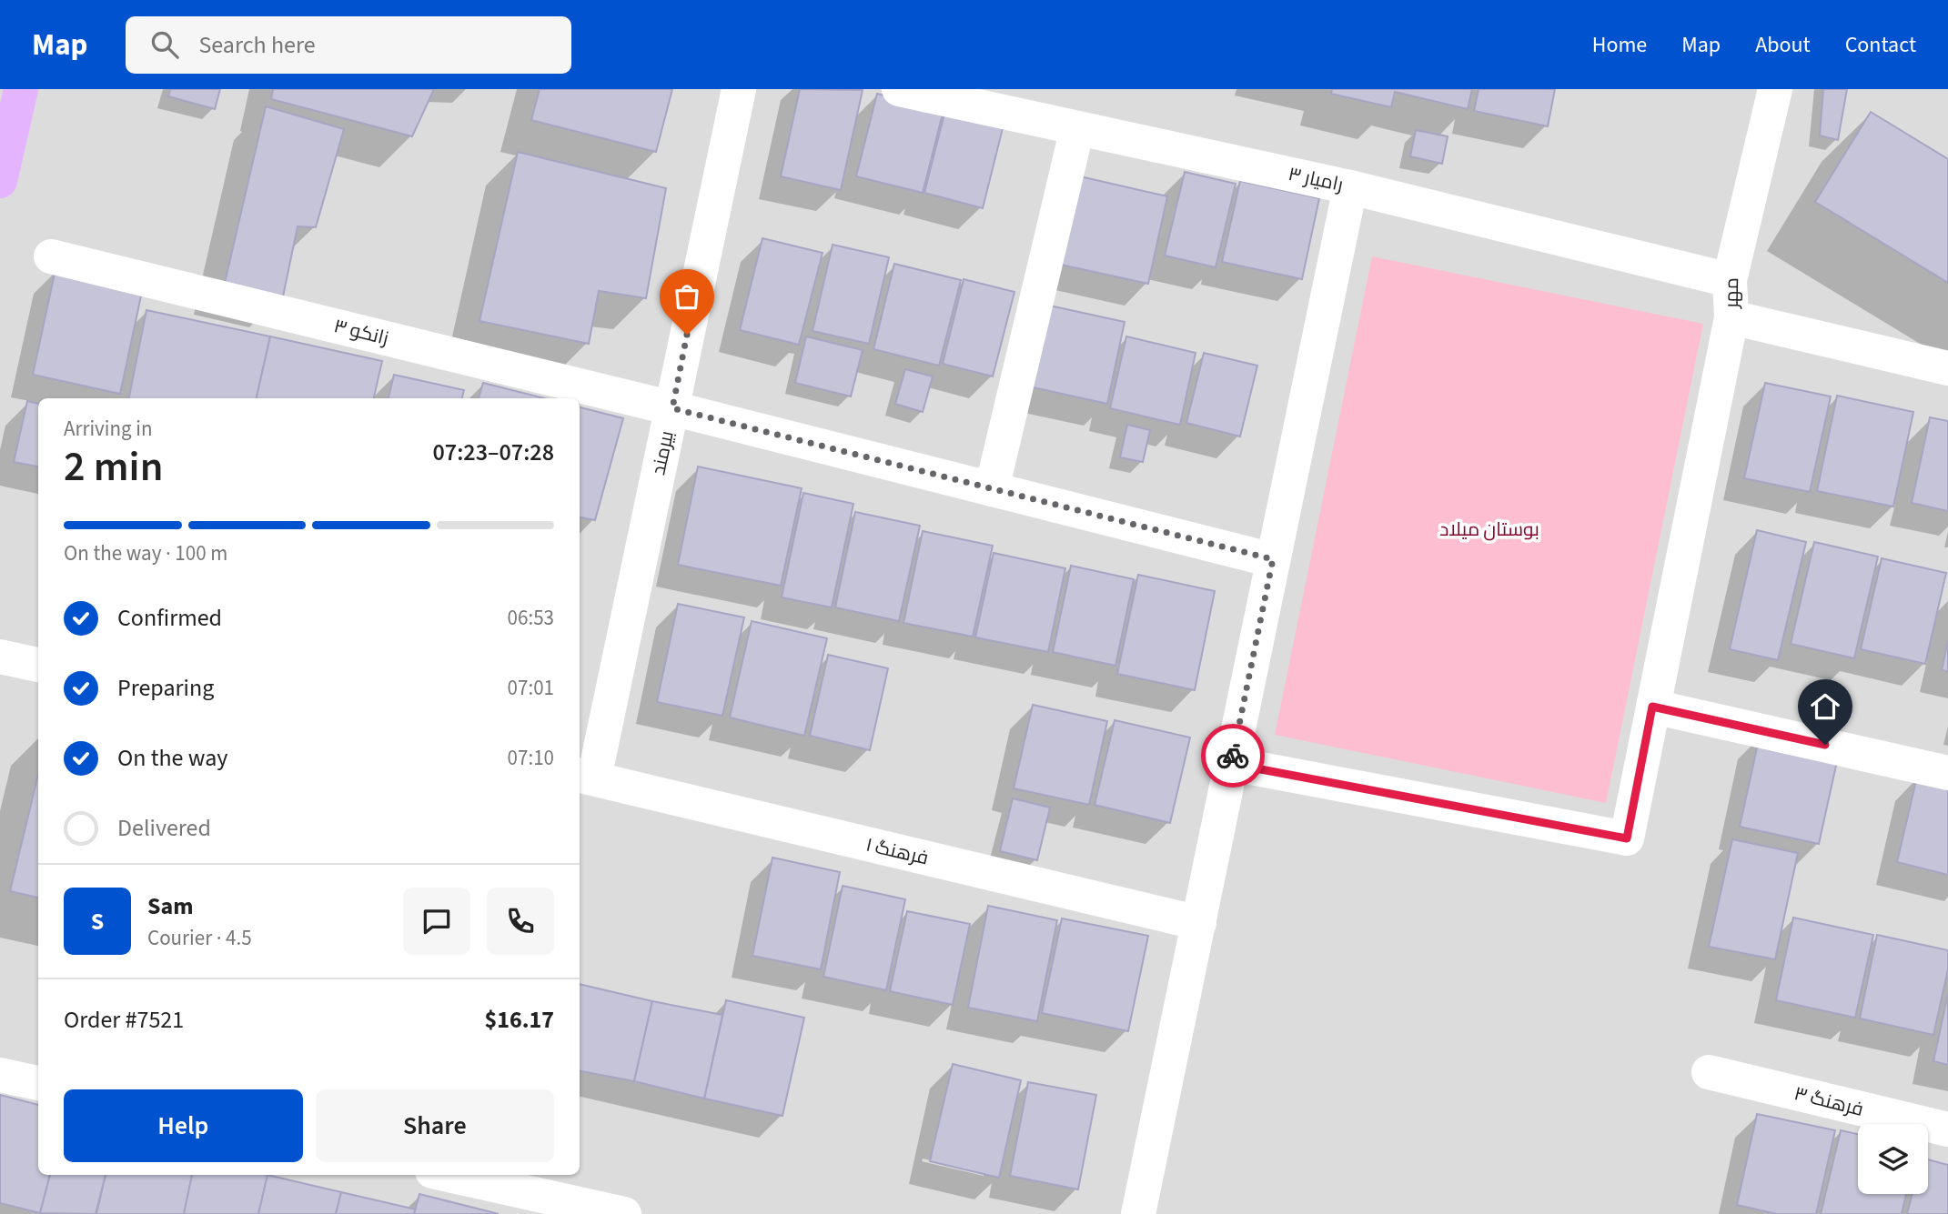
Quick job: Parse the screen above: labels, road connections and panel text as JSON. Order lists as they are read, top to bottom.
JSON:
{
  "streets": {
    "street": [
      "رامیار ۳",
      "مهر",
      "زانکو ۳",
      "بیرمند",
      "فرهنگ ۱",
      "فرهنگ ۳"
    ]
  },
  "crossings": [
    ["رامیار ۳", "مهر"],
    ["زانکو ۳", "بیرمند"],
    ["بیرمند", "فرهنگ ۱"]
  ],
  "parks": ["بوستان میلاد"],
  "page": {
    "header": "Map",
    "search": "Search here",
    "nav": [
      "Home",
      "Map",
      "About",
      "Contact"
    ],
    "heading": ["2 min", "Arriving in", "07:23–07:28"],
    "panel": [
      "Sam",
      "Courier · 4.5",
      "Order #7521",
      "$16.17"
    ],
    "bar": "On the way · 100 m",
    "list": [
      ["Confirmed", "06:53"],
      ["Preparing", "07:01"],
      ["On the way", "07:10"],
      "Delivered"
    ],
    "round": "S",
    "buttons": ["Help", "Share"]
  }
}
